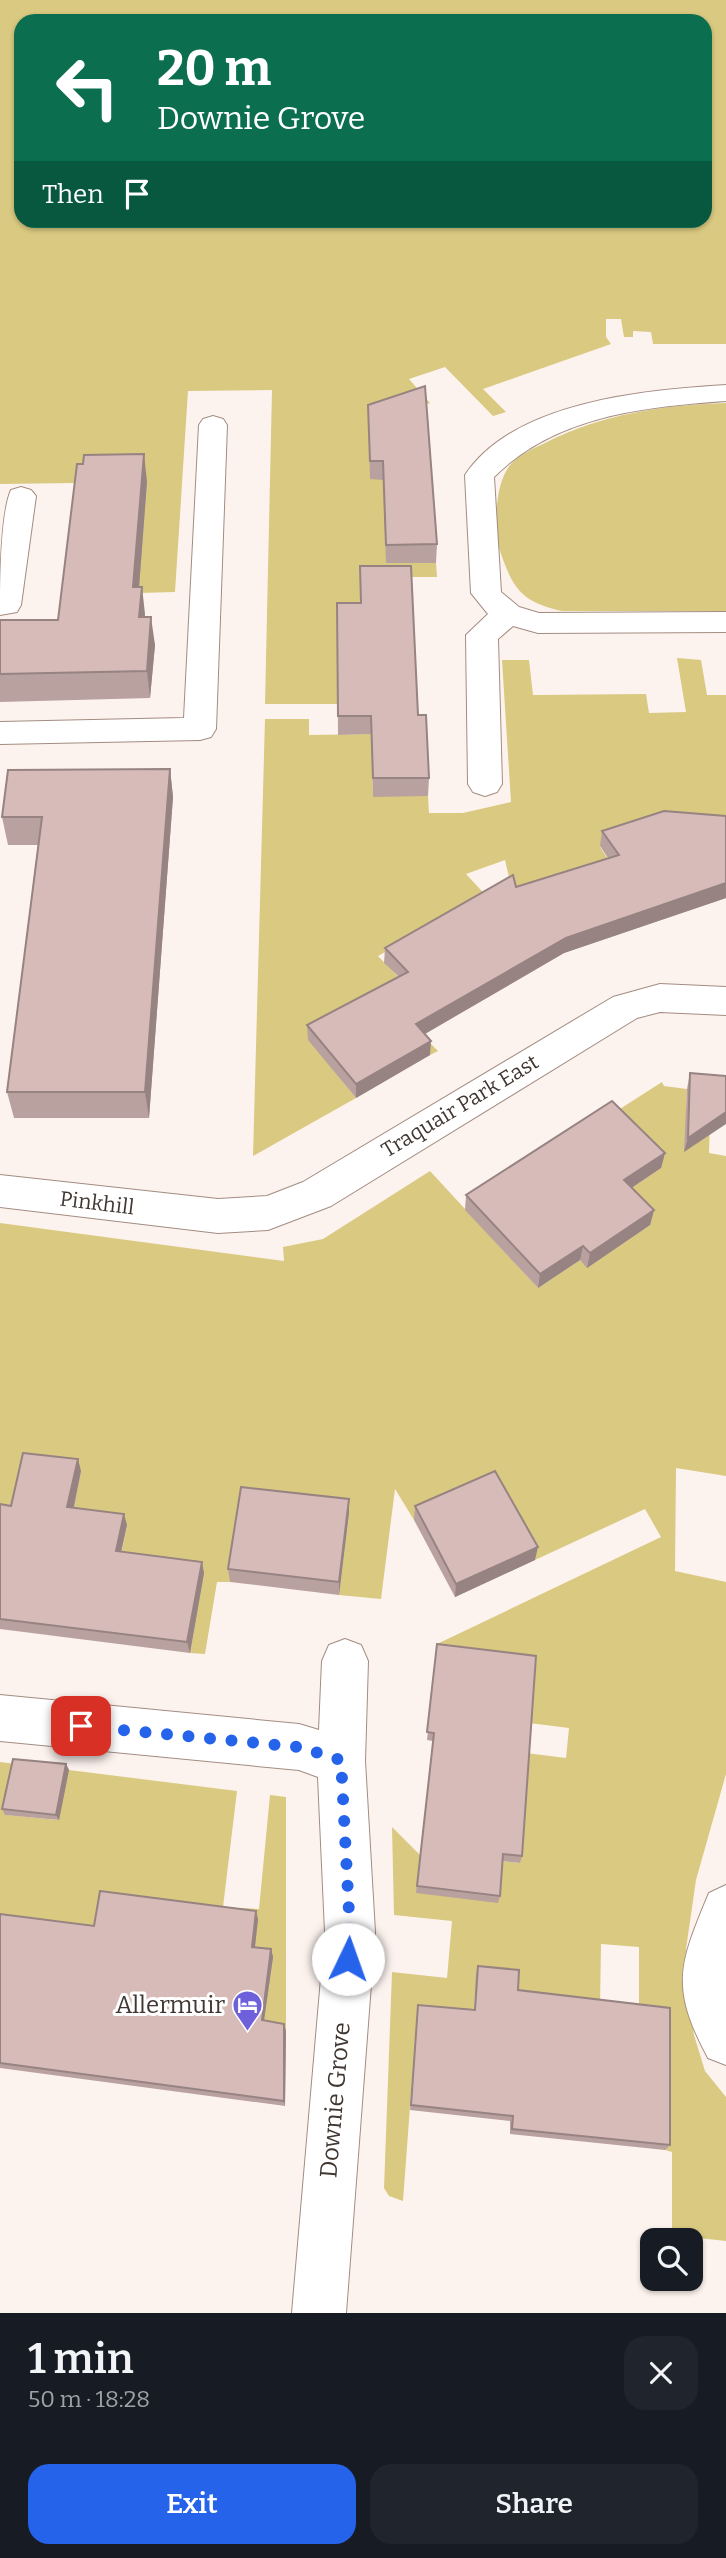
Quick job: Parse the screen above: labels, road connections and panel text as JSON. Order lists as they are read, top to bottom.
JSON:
{
  "streets": {
    "street": ["Traquair Park East", "Pinkhill", "Downie Grove"]
  },
  "crossings": [
    ["Traquair Park East", "Pinkhill"]
  ],
  "places": {
    "hotel": ["Allermuir"]
  },
  "page": {
    "turn": ["20 m", "Downie Grove"],
    "then": "Then",
    "heading": ["1 min", "50 m · 18:28"],
    "buttons": ["Exit", "Share"]
  }
}
